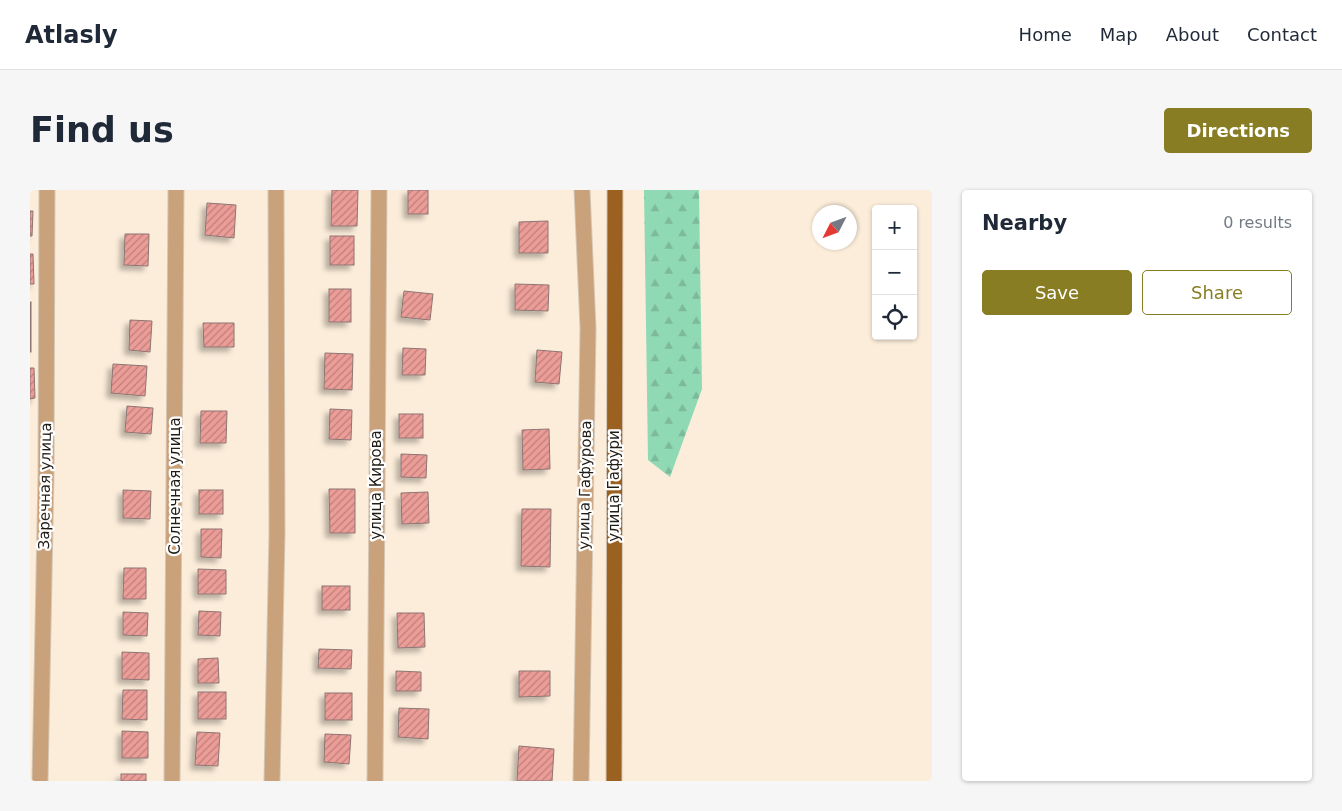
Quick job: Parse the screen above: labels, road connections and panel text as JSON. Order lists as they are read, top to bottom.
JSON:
{
  "streets": {
    "main road": ["улица Гафури"],
    "street": [
      "улица Кирова",
      "улица Гафурова",
      "Заречная улица",
      "Солнечная улица"
    ]
  },
  "north": "bottom left",
  "page": {
    "header": "Atlasly",
    "nav": [
      "Home",
      "Map",
      "About",
      "Contact"
    ],
    "buttons": [
      "Directions",
      ["Save", "Share"]
    ],
    "title": "Find us",
    "heading": ["Nearby", "0 results"],
    "map_buttons": ["+", "−"]
  }
}
